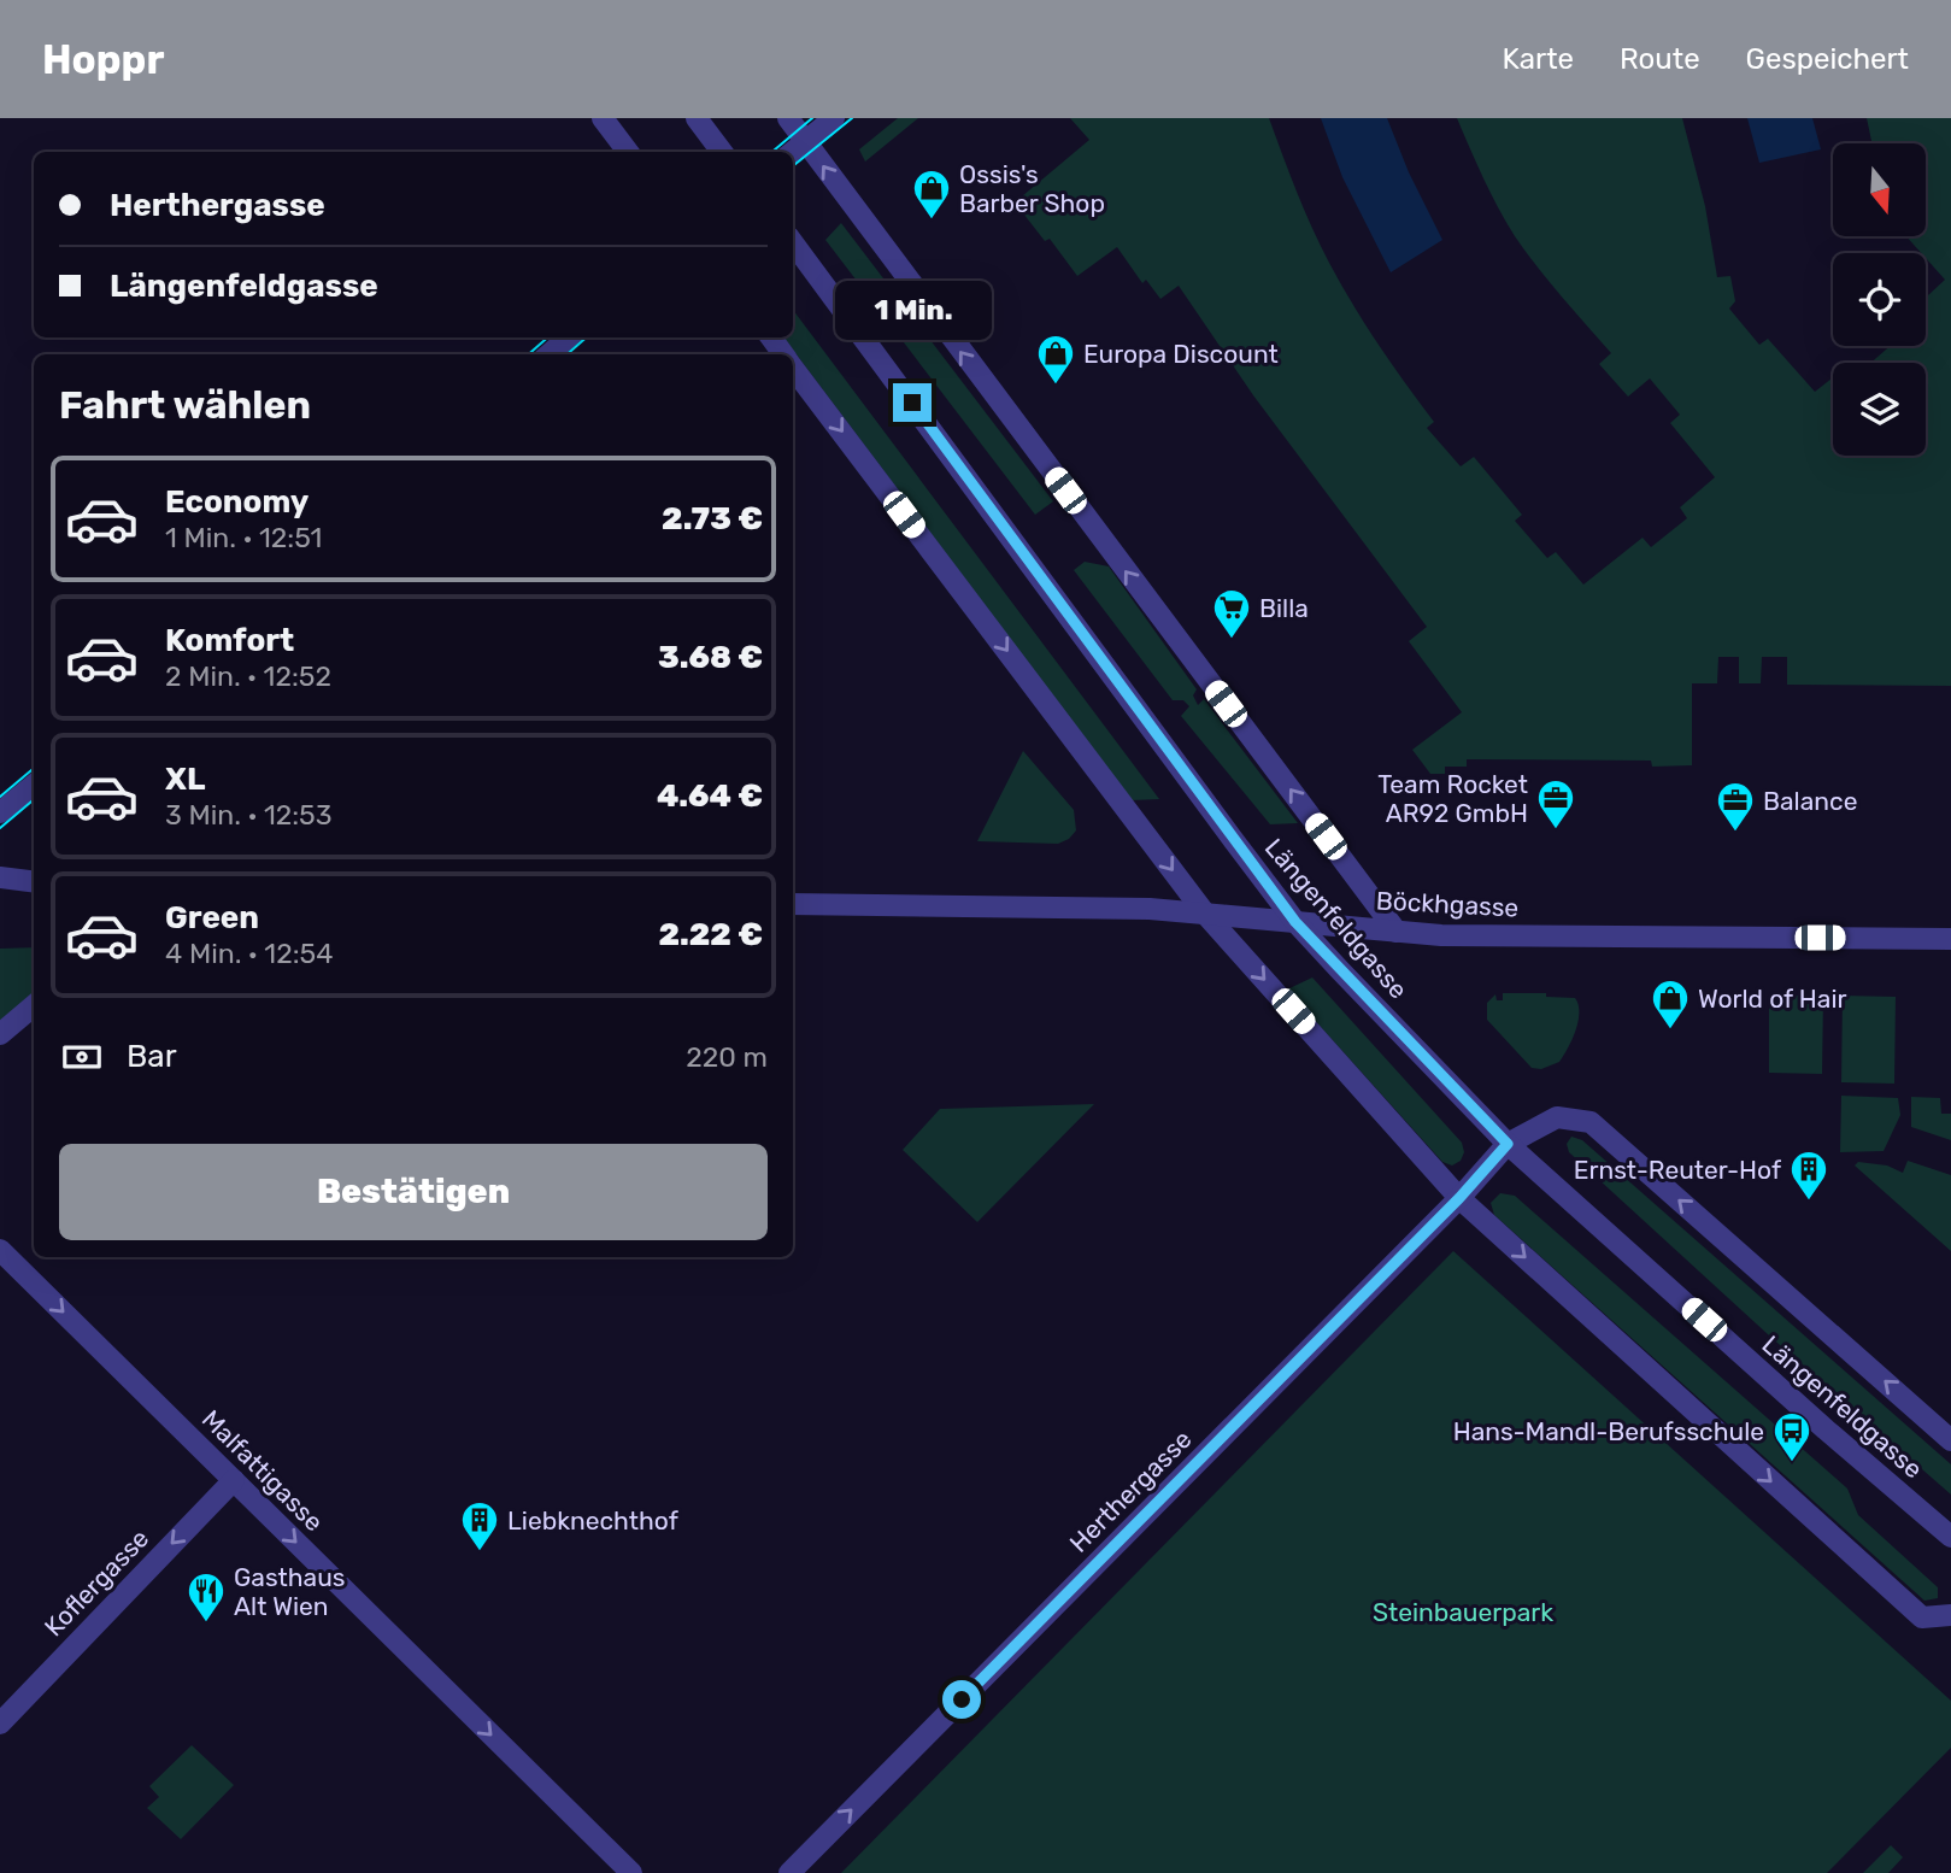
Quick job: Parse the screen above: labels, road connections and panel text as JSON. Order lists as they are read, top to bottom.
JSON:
{
  "streets": {
    "street": [
      "Böckhgasse",
      "Längenfeldgasse",
      "Malfattigasse",
      "Herthergasse",
      "Koflergasse"
    ]
  },
  "crossings": [
    ["Böckhgasse", "Längenfeldgasse"],
    ["Längenfeldgasse", "Herthergasse"],
    ["Malfattigasse", "Koflergasse"]
  ],
  "one_way": ["Malfattigasse", "Herthergasse", "Koflergasse"],
  "parks": ["Steinbauerpark"],
  "places": {
    "shop": ["Ossis's Barber Shop", "Europa Discount", "World of Hair"],
    "supermarket": ["Billa"],
    "office": ["Team Rocket AR92 GmbH", "Balance"],
    "building": ["Ernst-Reuter-Hof", "Liebknechthof"],
    "bus stop": ["Hans-Mandl-Berufsschule"],
    "restaurant": ["Gasthaus Alt Wien"]
  },
  "north": "bottom",
  "page": {
    "header": "Hoppr",
    "nav": ["Karte", "Route", "Gespeichert"],
    "banner": ["Herthergasse", "Längenfeldgasse"],
    "bubble": "1 Min.",
    "heading": "Fahrt wählen",
    "list": [
      {
        "name": "Economy",
        "note": "1 Min. · 12:51",
        "value": "2.73 €"
      },
      {
        "name": "Komfort",
        "note": "2 Min. · 12:52",
        "value": "3.68 €"
      },
      {
        "name": "XL",
        "note": "3 Min. · 12:53",
        "value": "4.64 €"
      },
      {
        "name": "Green",
        "note": "4 Min. · 12:54",
        "value": "2.22 €"
      }
    ],
    "pay": ["Bar", "220 m"],
    "buttons": "Bestätigen"
  }
}
